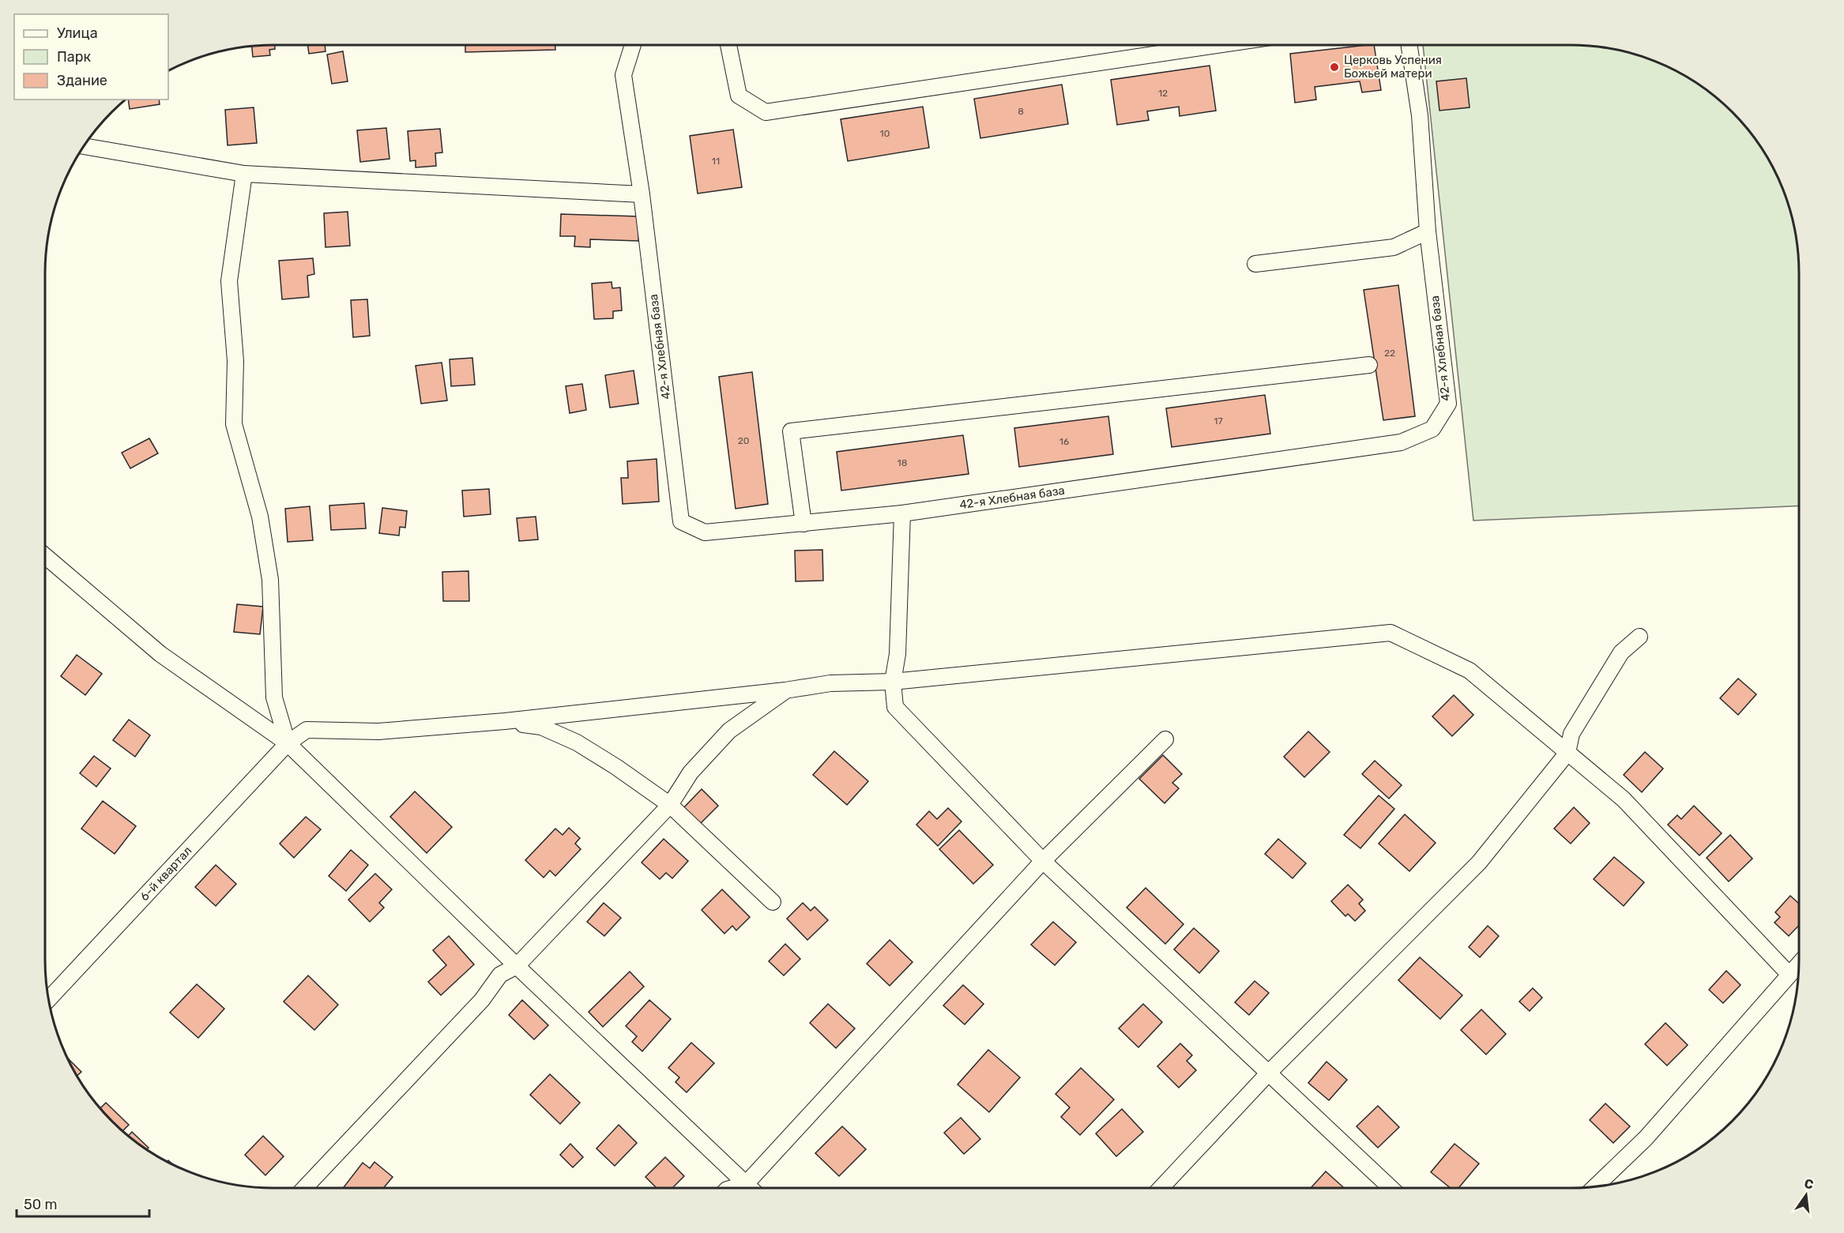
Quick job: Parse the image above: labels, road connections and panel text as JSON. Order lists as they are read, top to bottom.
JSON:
{
  "streets": {
    "street": ["42-я Хлебная база", "6-й квартал"]
  },
  "places": ["Церковь Успения Божьей матери"],
  "house_numbers": [
    "12",
    "8",
    "10",
    "11",
    "22",
    "17",
    "20",
    "16",
    "18"
  ],
  "legend": ["Улица", "Парк", "Здание"],
  "scale_bar": "50 m",
  "north": "top"
}
